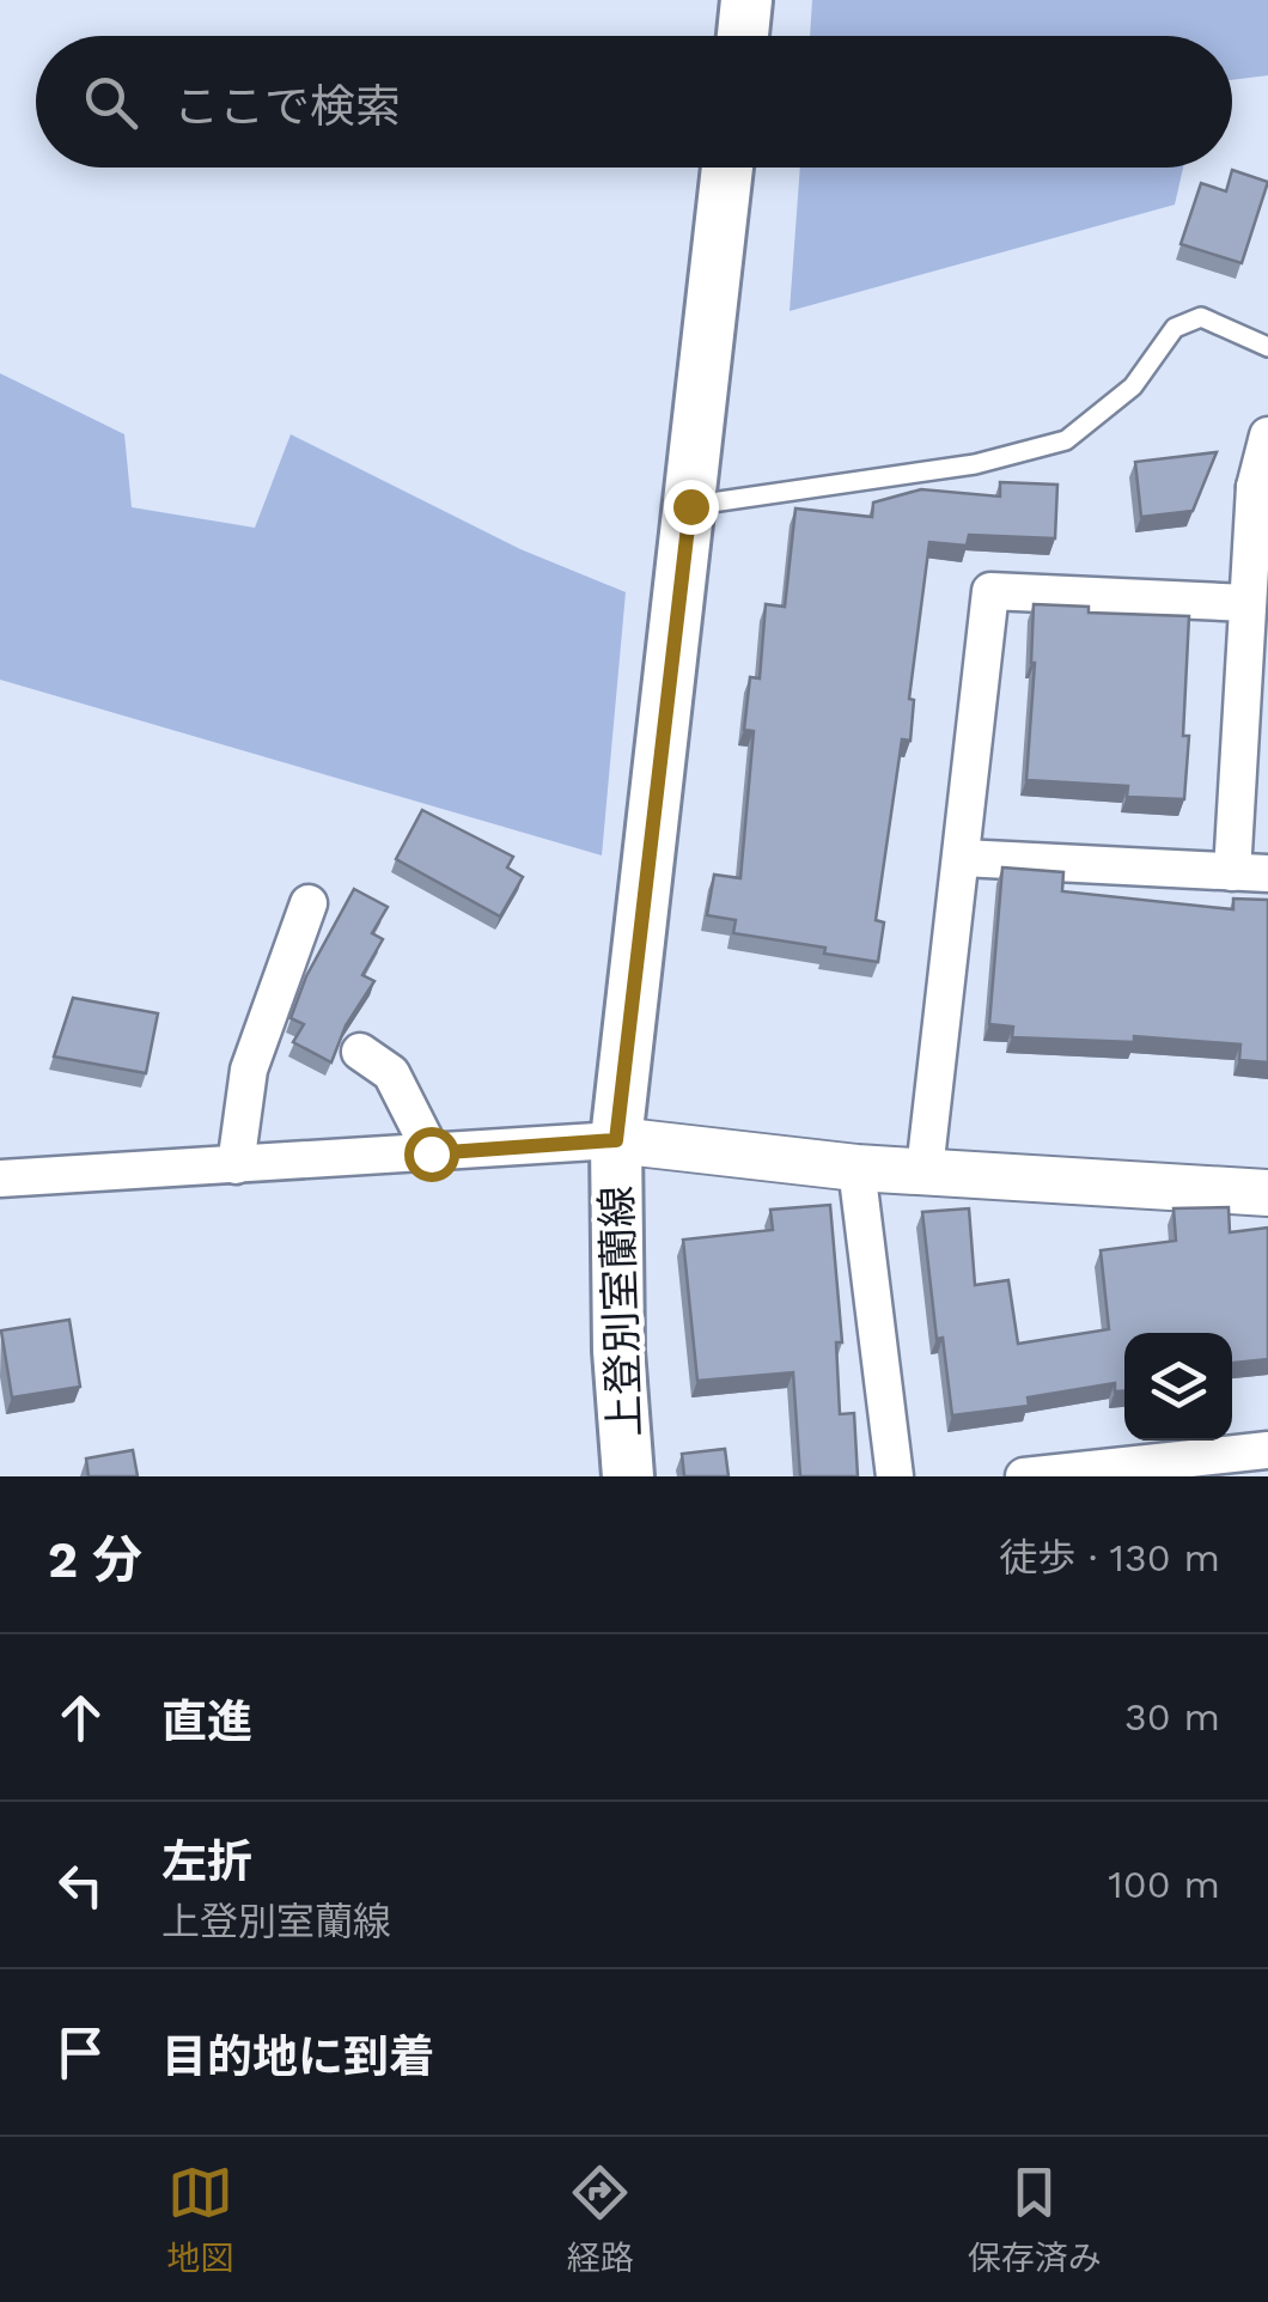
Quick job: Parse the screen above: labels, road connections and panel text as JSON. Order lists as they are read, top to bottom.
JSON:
{
  "streets": {
    "main road": ["上登別室蘭線"]
  },
  "page": {
    "search": "ここで検索",
    "heading": ["2 分", "徒歩 · 130 m"],
    "list": [
      ["直進", "30 m"],
      ["左折", "上登別室蘭線", "100 m"],
      "目的地に到着"
    ],
    "nav": ["地図", "経路", "保存済み"]
  }
}
